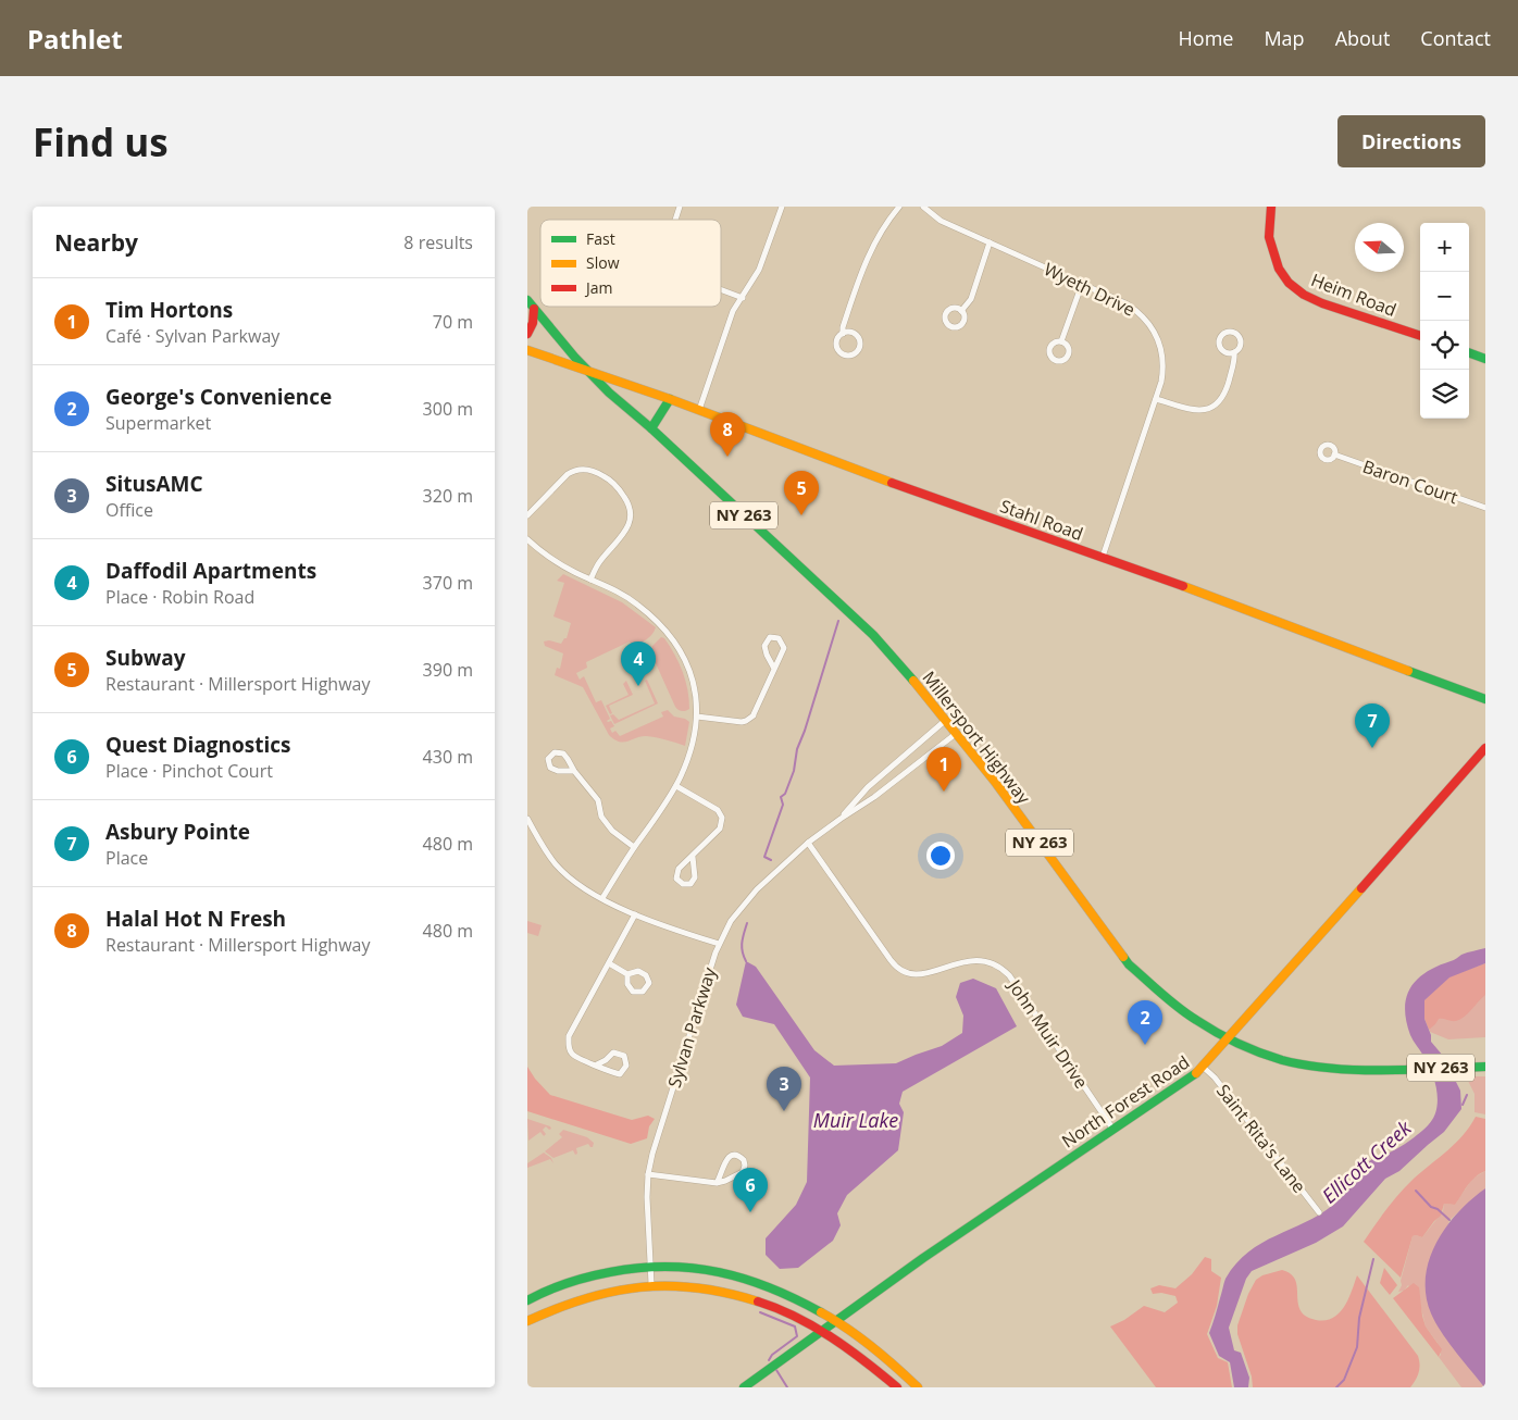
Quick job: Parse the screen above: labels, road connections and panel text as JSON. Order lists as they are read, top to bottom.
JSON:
{
  "streets": {
    "street": [
      "Wyeth Drive",
      "Heim Road",
      "Baron Court",
      "NY 263",
      "Stahl Road",
      "Millersport Highway",
      "Sylvan Parkway",
      "John Muir Drive",
      "North Forest Road",
      "Saint Rita's Lane"
    ]
  },
  "crossings": [
    ["Wyeth Drive", "Stahl Road"],
    ["Stahl Road", "Millersport Highway"],
    ["Millersport Highway", "Sylvan Parkway"],
    ["Millersport Highway", "North Forest Road"],
    ["Sylvan Parkway", "John Muir Drive"],
    ["John Muir Drive", "North Forest Road"],
    ["North Forest Road", "Saint Rita's Lane"]
  ],
  "water": ["Muir Lake", "Ellicott Creek"],
  "legend": ["Fast", "Slow", "Jam"],
  "north": "left",
  "page": {
    "header": "Pathlet",
    "nav": [
      "Home",
      "Map",
      "About",
      "Contact"
    ],
    "buttons": "Directions",
    "title": "Find us",
    "heading": ["Nearby", "8 results"],
    "map_buttons": ["+", "−"],
    "list": [
      {
        "mark": "1",
        "name": "Tim Hortons",
        "note": "Café · Sylvan Parkway",
        "value": "70 m"
      },
      {
        "mark": "2",
        "name": "George's Convenience",
        "note": "Supermarket",
        "value": "300 m"
      },
      {
        "mark": "3",
        "name": "SitusAMC",
        "note": "Office",
        "value": "320 m"
      },
      {
        "mark": "4",
        "name": "Daffodil Apartments",
        "note": "Place · Robin Road",
        "value": "370 m"
      },
      {
        "mark": "5",
        "name": "Subway",
        "note": "Restaurant · Millersport Highway",
        "value": "390 m"
      },
      {
        "mark": "6",
        "name": "Quest Diagnostics",
        "note": "Place · Pinchot Court",
        "value": "430 m"
      },
      {
        "mark": "7",
        "name": "Asbury Pointe",
        "note": "Place",
        "value": "480 m"
      },
      {
        "mark": "8",
        "name": "Halal Hot N Fresh",
        "note": "Restaurant · Millersport Highway",
        "value": "480 m"
      }
    ],
    "pins": [
      "8",
      "5",
      "4",
      "7",
      "1",
      "2",
      "3",
      "6"
    ]
  }
}
